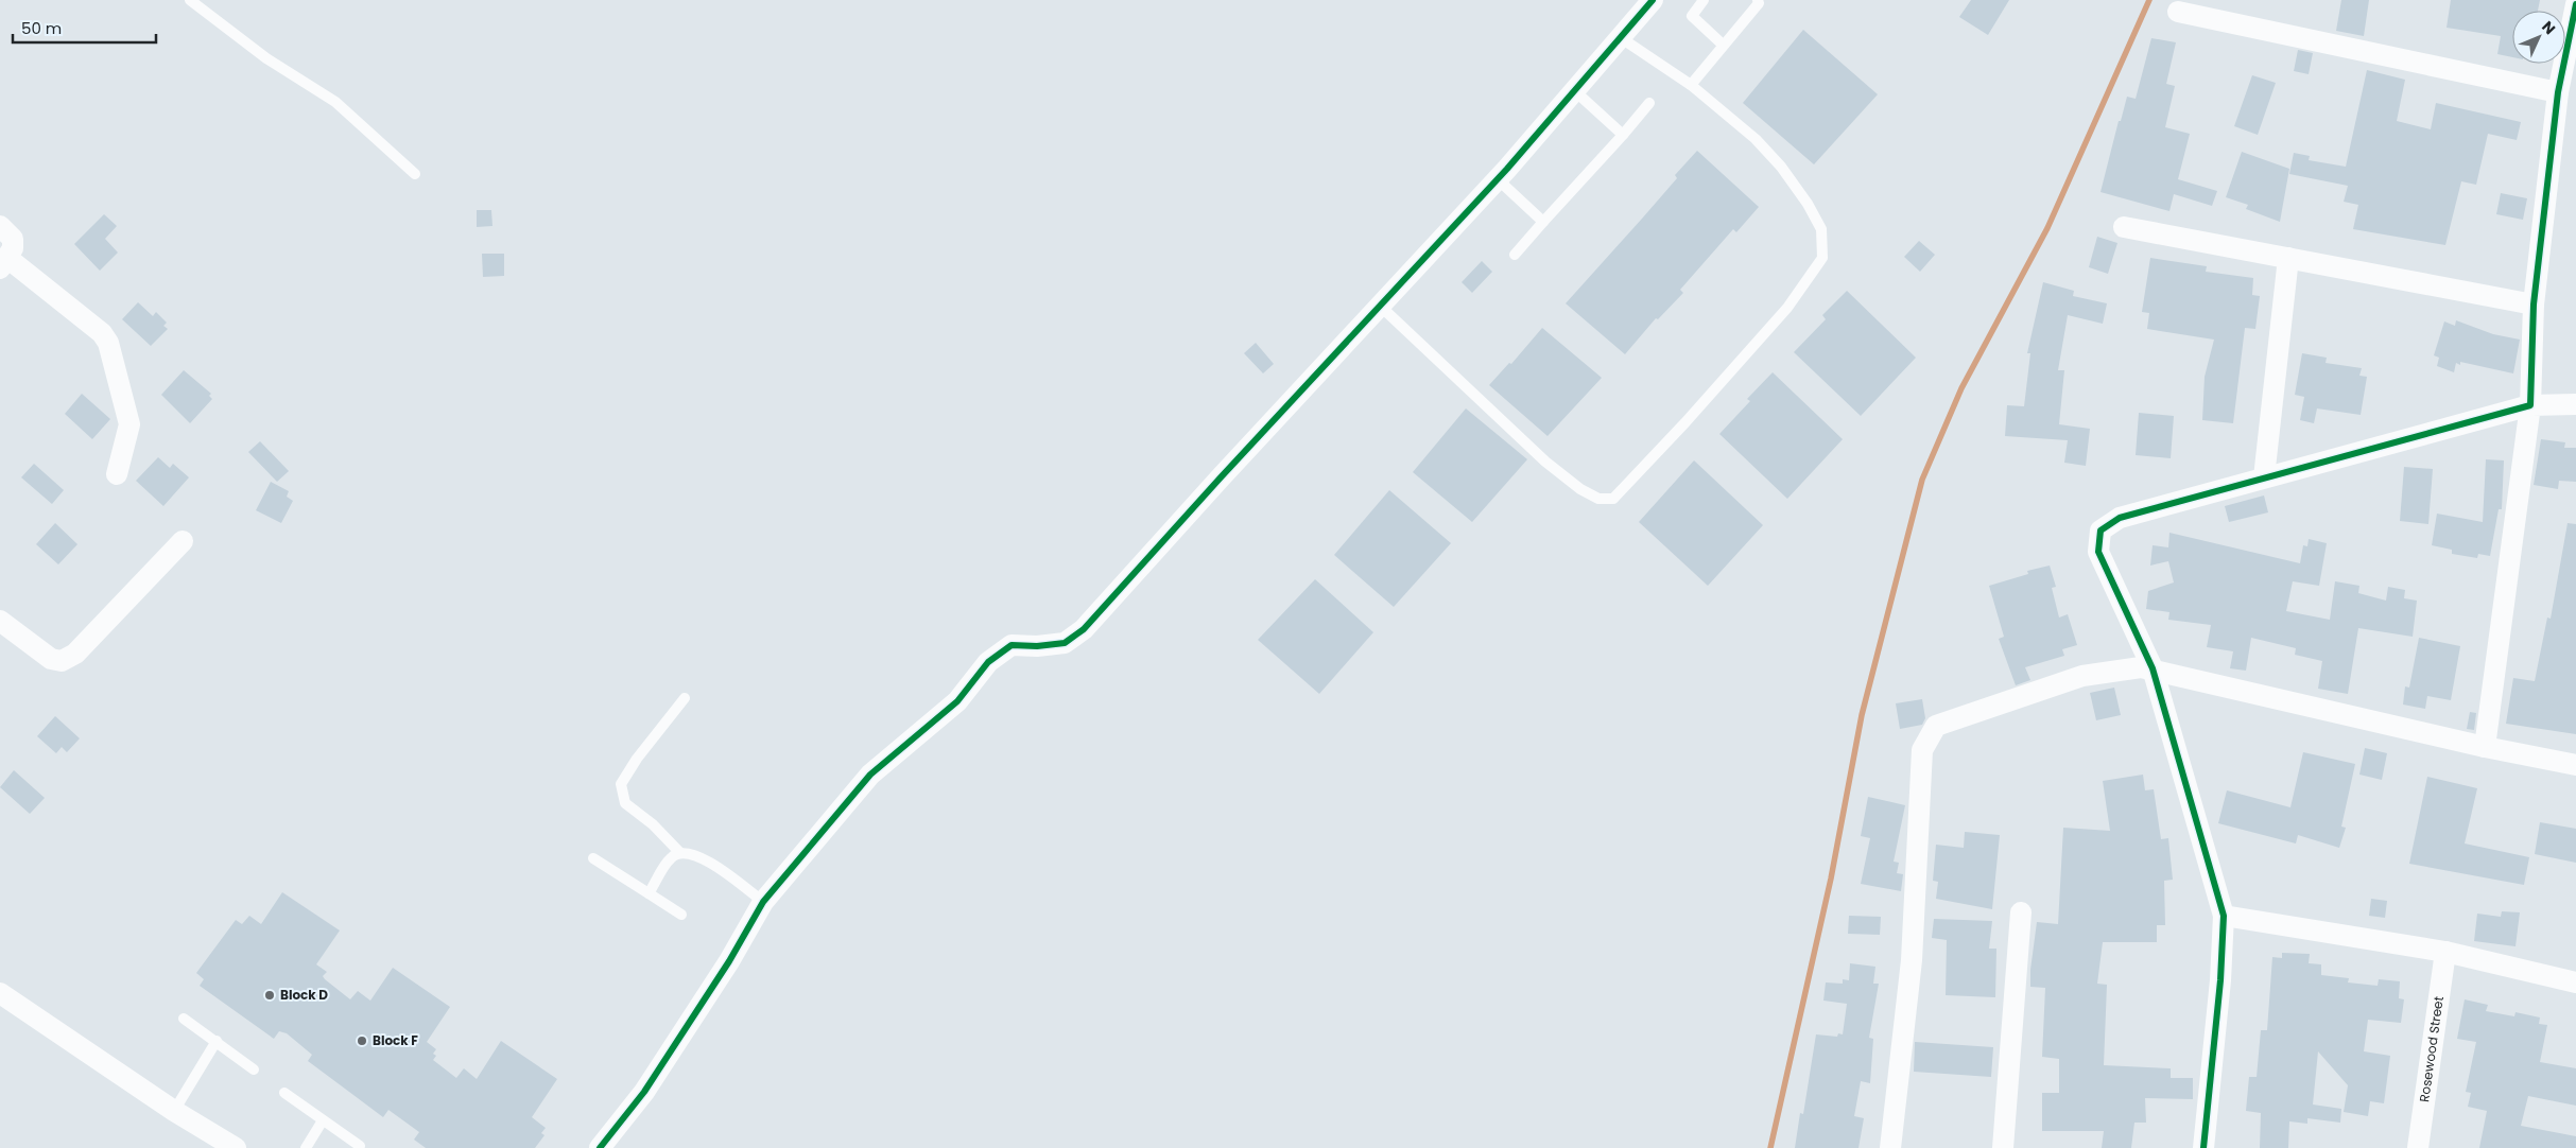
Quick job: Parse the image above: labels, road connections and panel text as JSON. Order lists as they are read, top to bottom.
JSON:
{
  "streets": {
    "street": ["Rosewood Street"]
  },
  "places": ["Block D", "Block F"],
  "scale_bar": "50 m",
  "north": "top right"
}
